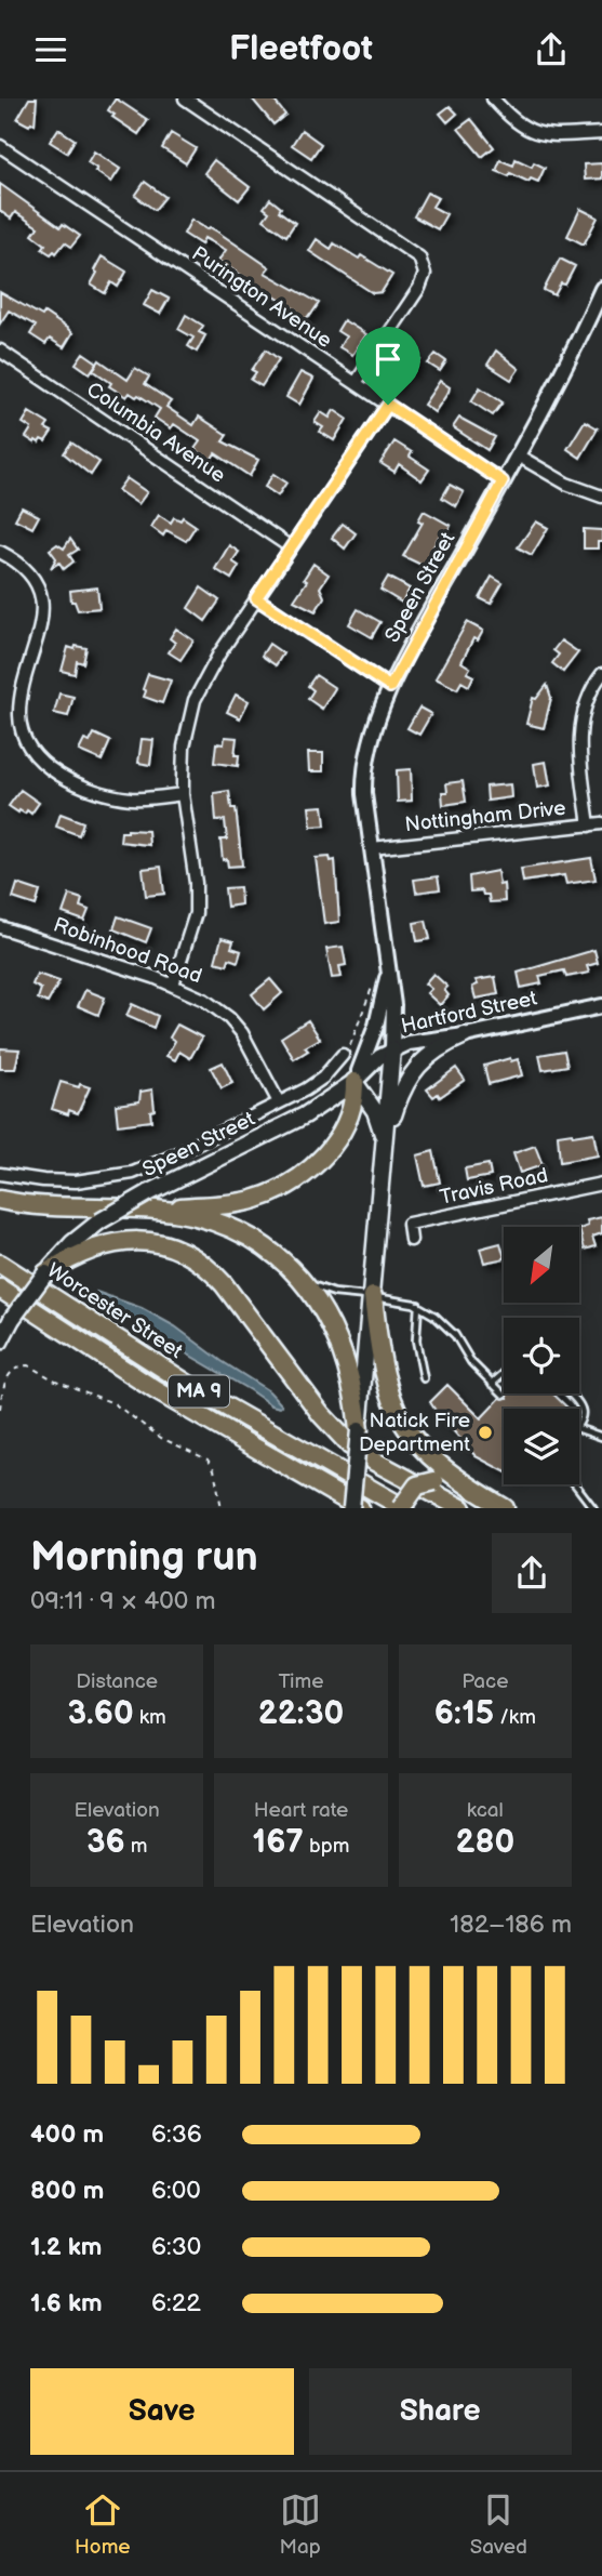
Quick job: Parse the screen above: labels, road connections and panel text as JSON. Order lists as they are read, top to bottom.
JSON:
{
  "streets": {
    "highway": ["Worcester Street", "MA 9"],
    "main road": ["Speen Street"],
    "street": [
      "Purington Avenue",
      "Columbia Avenue",
      "Nottingham Drive",
      "Robinhood Road",
      "Hartford Street",
      "Travis Road"
    ]
  },
  "crossings": [
    ["Purington Avenue", "Speen Street"],
    ["Speen Street", "Nottingham Drive"],
    ["Speen Street", "Hartford Street"]
  ],
  "places": ["Natick Fire Department"],
  "north": "bottom left",
  "page": {
    "header": "Fleetfoot",
    "heading": ["Morning run", "09:11 · 9 × 400 m"],
    "stats": [
      ["Distance", "3.60 km"],
      ["Time", "22:30"],
      ["Pace", "6:15 /km"],
      ["Elevation", "36 m"],
      ["Heart rate", "167 bpm"],
      ["kcal", "280"]
    ],
    "chart": ["Elevation", "182–186 m"],
    "list": [
      {
        "name": "400 m",
        "note": "6:36"
      },
      {
        "name": "800 m",
        "note": "6:00"
      },
      {
        "name": "1.2 km",
        "note": "6:30"
      },
      {
        "name": "1.6 km",
        "note": "6:22"
      }
    ],
    "buttons": ["Save", "Share"],
    "tabs": ["Home", "Map", "Saved"]
  }
}
